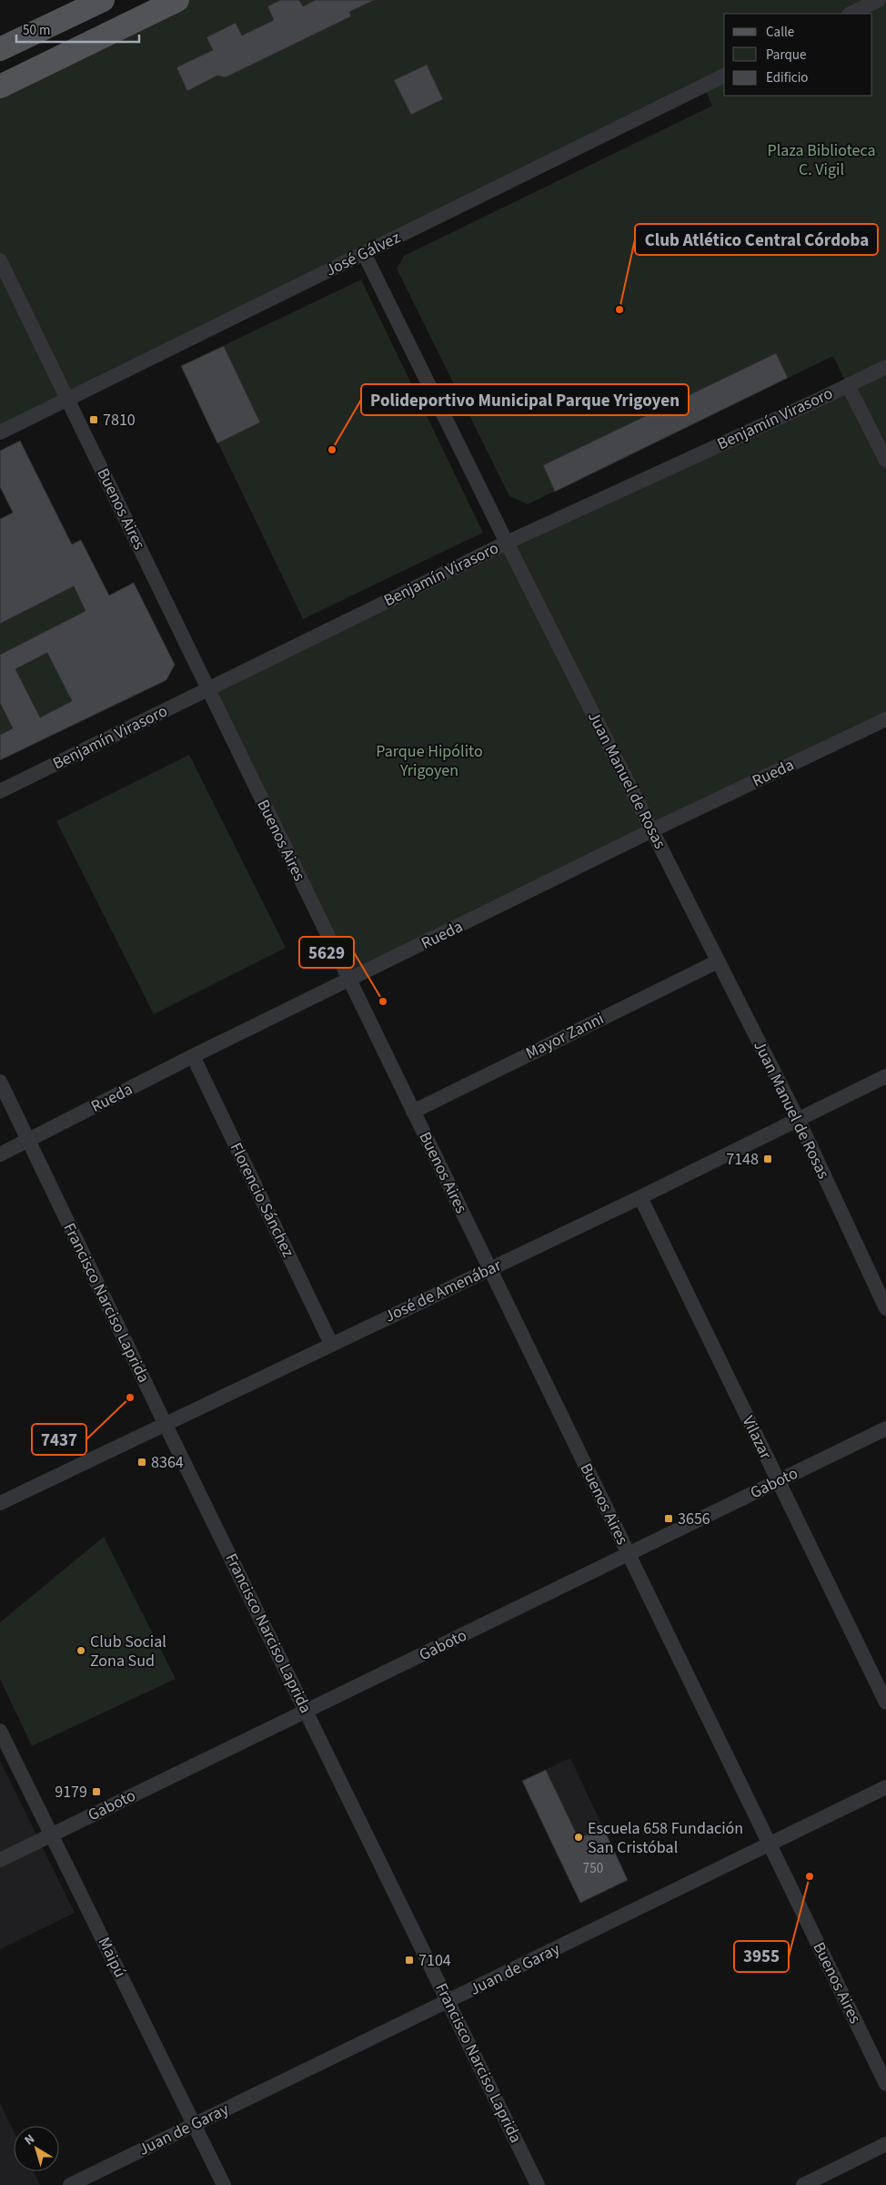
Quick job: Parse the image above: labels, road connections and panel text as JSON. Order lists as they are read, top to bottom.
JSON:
{
  "streets": {
    "street": [
      "José Gálvez",
      "Benjamín Virasoro",
      "Buenos Aires",
      "Rueda",
      "Juan Manuel de Rosas",
      "Mayor Zanni",
      "Florencio Sánchez",
      "José de Amenábar",
      "Francisco Narciso Laprida",
      "Vilazar",
      "Gaboto",
      "Maipú",
      "Juan de Garay"
    ]
  },
  "crossings": [
    ["José Gálvez", "Buenos Aires"],
    ["José Gálvez", "Juan Manuel de Rosas"],
    ["Benjamín Virasoro", "Buenos Aires"],
    ["Benjamín Virasoro", "Juan Manuel de Rosas"],
    ["Buenos Aires", "Rueda"],
    ["Buenos Aires", "Mayor Zanni"],
    ["Buenos Aires", "José de Amenábar"],
    ["Buenos Aires", "Gaboto"],
    ["Buenos Aires", "Juan de Garay"],
    ["Rueda", "Juan Manuel de Rosas"],
    ["Rueda", "Florencio Sánchez"],
    ["Rueda", "Francisco Narciso Laprida"],
    ["Juan Manuel de Rosas", "Mayor Zanni"],
    ["Juan Manuel de Rosas", "José de Amenábar"],
    ["Florencio Sánchez", "José de Amenábar"],
    ["José de Amenábar", "Francisco Narciso Laprida"],
    ["José de Amenábar", "Vilazar"],
    ["Francisco Narciso Laprida", "Gaboto"],
    ["Francisco Narciso Laprida", "Juan de Garay"],
    ["Vilazar", "Gaboto"],
    ["Gaboto", "Maipú"],
    ["Maipú", "Juan de Garay"]
  ],
  "parks": ["Plaza Biblioteca C. Vigil", "Parque Hipólito Yrigoyen"],
  "places": {
    "other": [
      "Club Atlético Central Córdoba",
      "Polideportivo Municipal Parque Yrigoyen",
      "5629",
      "7437",
      "Club Social Zona Sud",
      "Escuela 658 Fundación San Cristóbal",
      "3955"
    ],
    "transit": [
      "7810",
      "7148",
      "8364",
      "3656",
      "9179",
      "7104"
    ]
  },
  "house_numbers": ["750"],
  "legend": ["Calle", "Parque", "Edificio"],
  "scale_bar": "50 m",
  "north": "top left"
}
